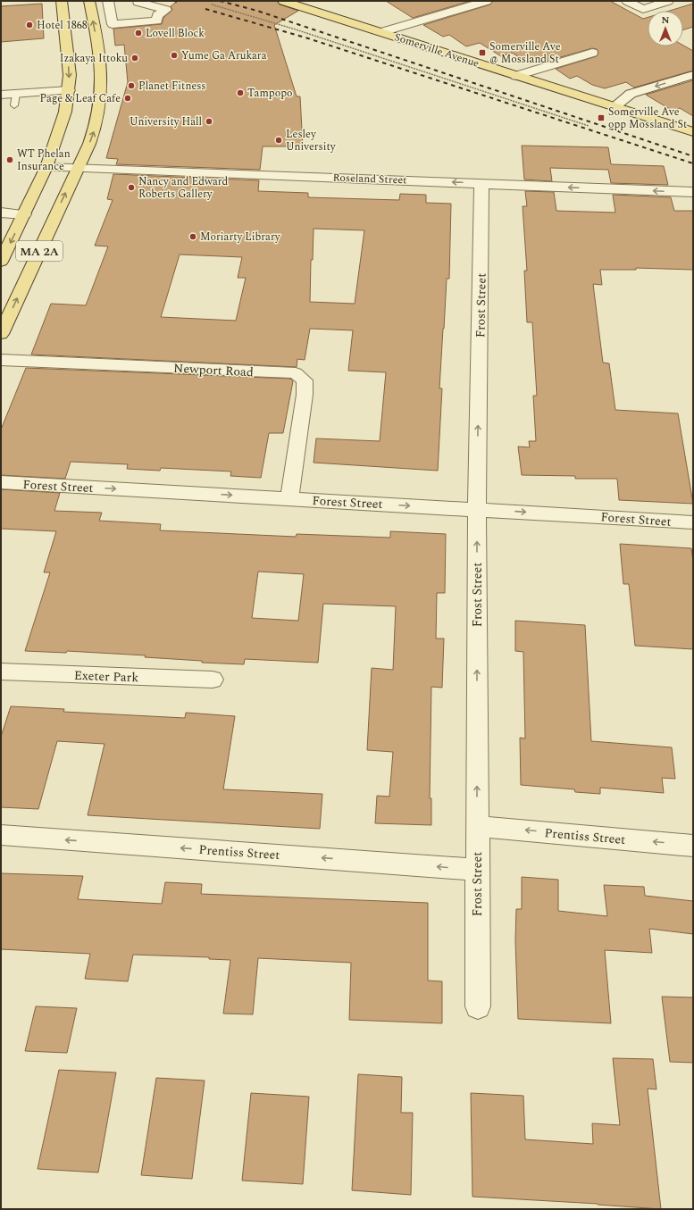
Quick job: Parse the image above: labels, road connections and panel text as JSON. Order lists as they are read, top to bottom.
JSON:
{
  "streets": {
    "main road": ["Somerville Avenue", "MA 2A"],
    "street": [
      "Roseland Street",
      "Frost Street",
      "Newport Road",
      "Forest Street",
      "Exeter Park",
      "Prentiss Street"
    ]
  },
  "crossings": [
    ["Roseland Street", "MA 2A"],
    ["Roseland Street", "Frost Street"],
    ["Frost Street", "Forest Street"],
    ["Frost Street", "Prentiss Street"],
    ["Newport Road", "Forest Street"]
  ],
  "one_way": ["Frost Street", "Forest Street", "Prentiss Street"],
  "places": {
    "other": [
      "Hotel 1868",
      "Lovell Block",
      "Yume Ga Arukara",
      "Izakaya Ittoku",
      "Planet Fitness",
      "Tampopo",
      "Page & Leaf Cafe",
      "University Hall",
      "Lesley University",
      "WT Phelan Insurance",
      "Nancy and Edward Roberts Gallery",
      "Moriarty Library"
    ],
    "transit": ["Somerville Ave @ Mossland St", "Somerville Ave opp Mossland St"]
  },
  "north": "top"
}
